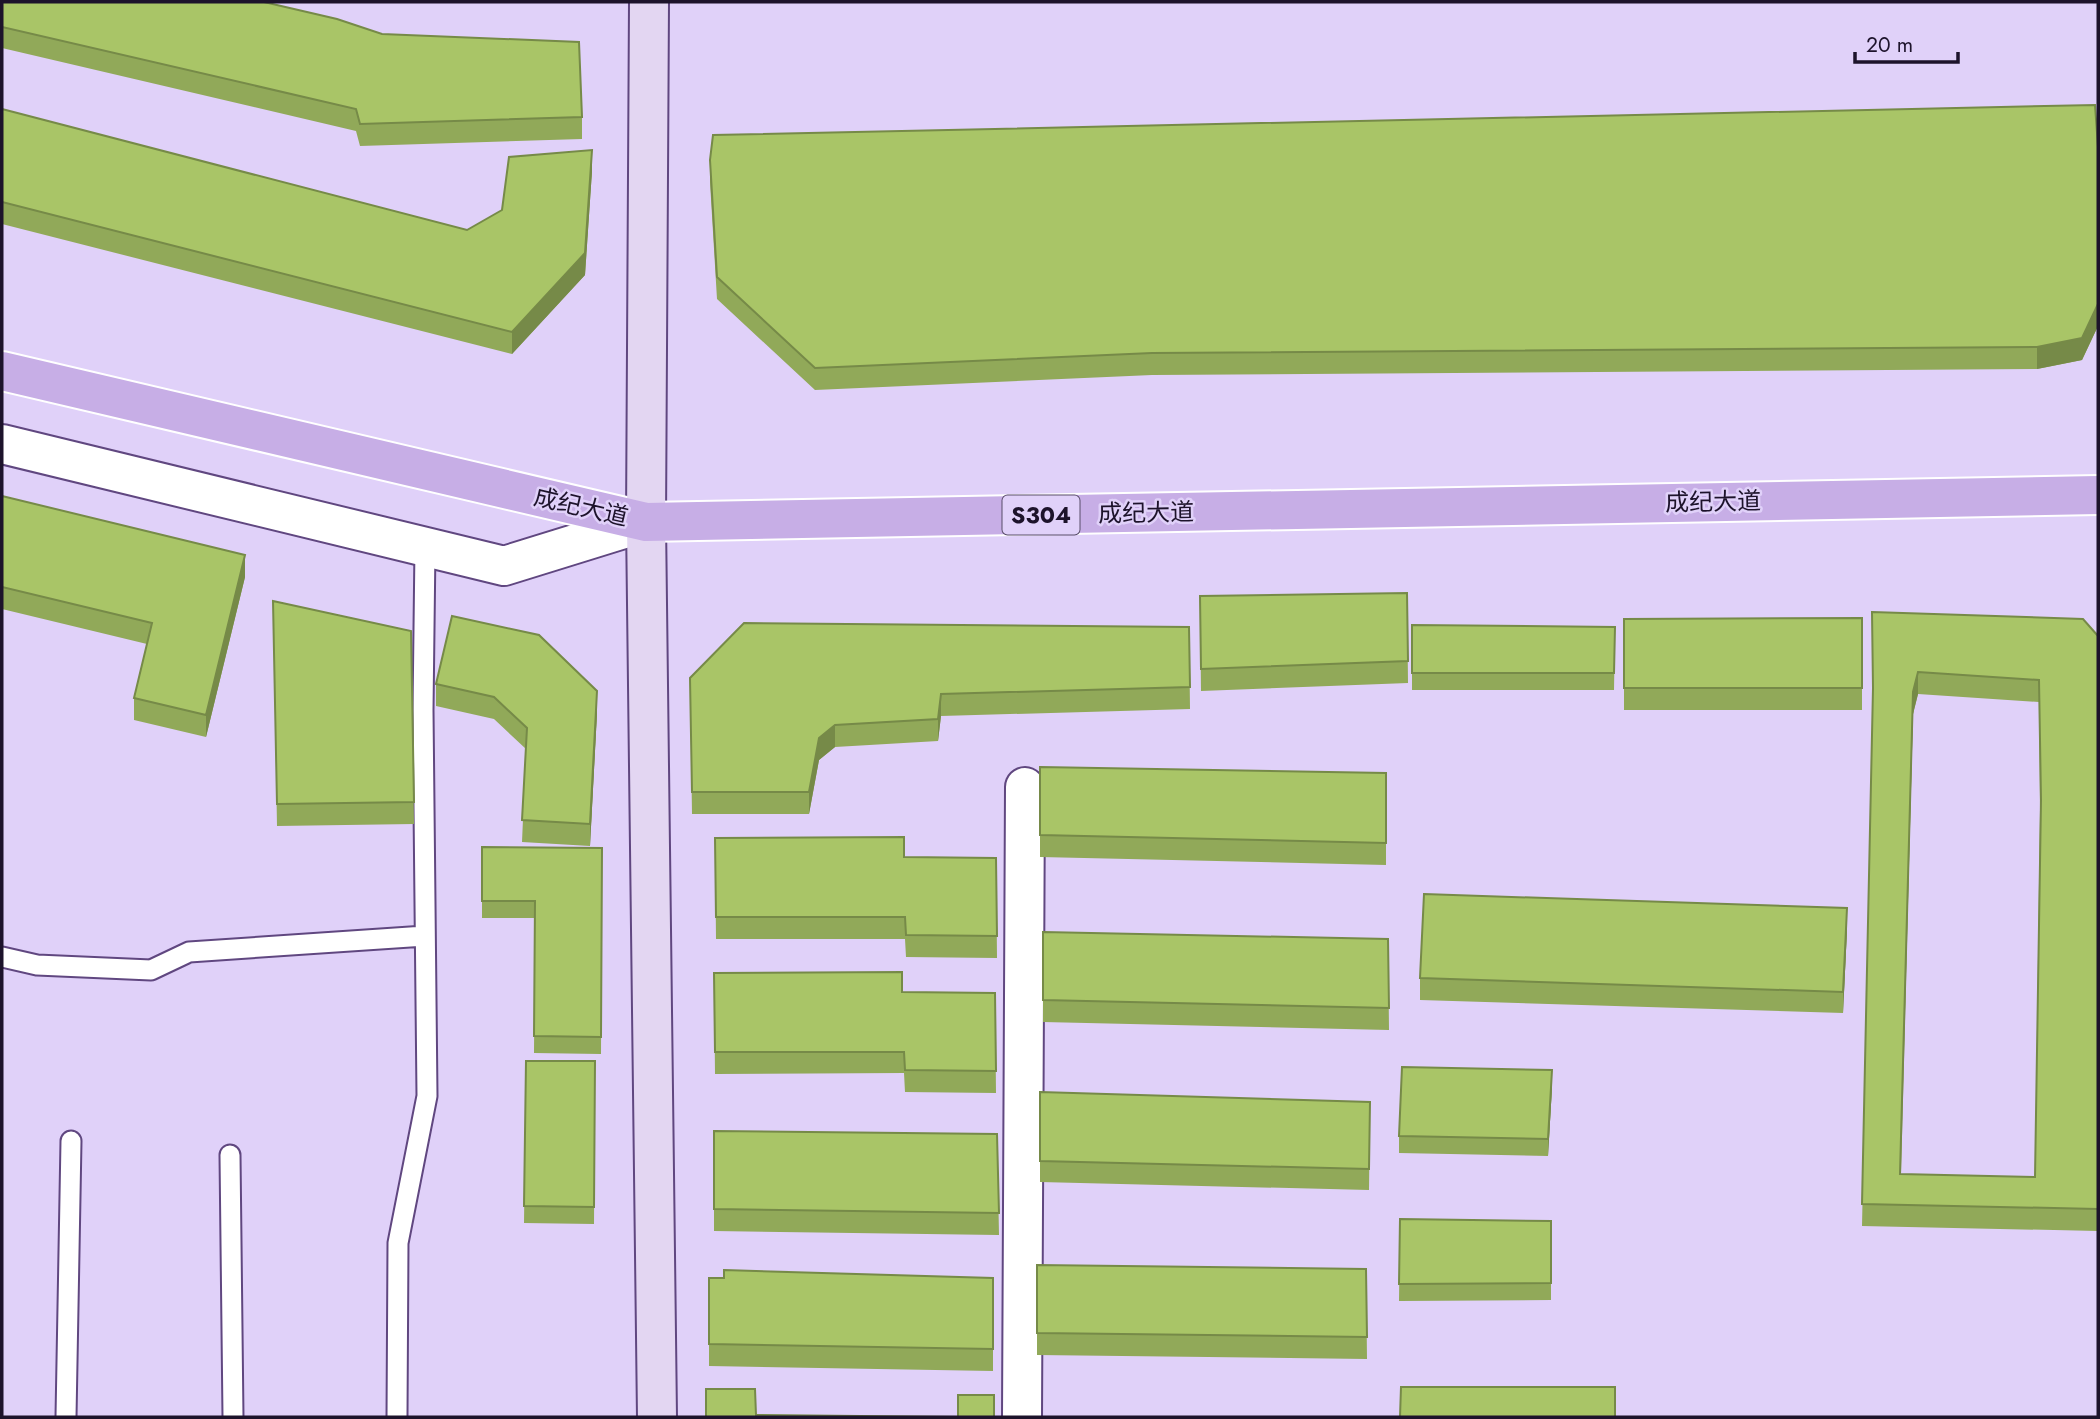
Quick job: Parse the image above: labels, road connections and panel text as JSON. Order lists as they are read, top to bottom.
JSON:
{
  "streets": {
    "main road": ["成纪大道", "S304"]
  },
  "scale_bar": "20 m"
}
